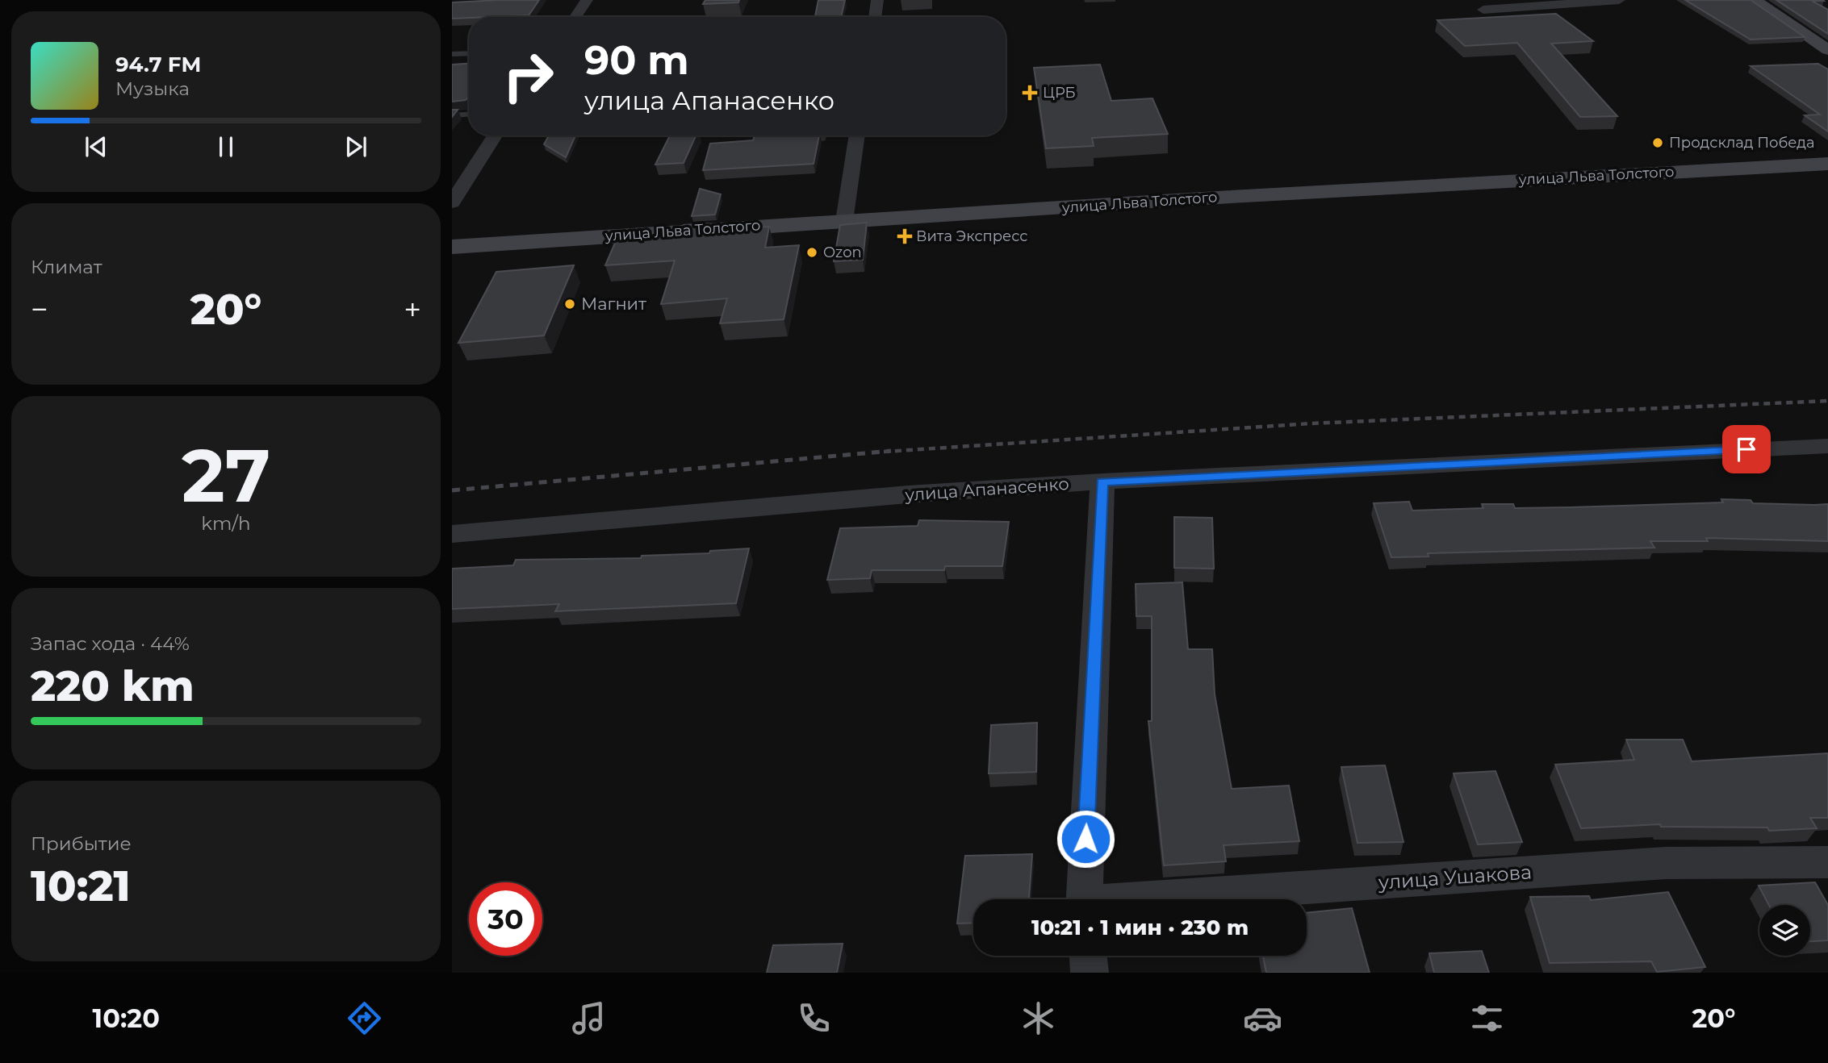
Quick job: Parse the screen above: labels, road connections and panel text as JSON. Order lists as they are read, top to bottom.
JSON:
{
  "streets": {
    "main road": ["улица Льва Толстого"],
    "street": ["улица Апанасенко", "улица Ушакова"]
  },
  "places": {
    "health": ["ЦРБ", "Вита Экспресс"],
    "other": ["Продсклад Победа", "Ozon", "Магнит"]
  },
  "page": {
    "turn": ["90 m", "улица Апанасенко"],
    "song": ["94.7 FM", "Музыка"],
    "tile": [
      "Климат",
      ["27", "km/h"],
      ["Запас хода · 44%", "220 km"],
      ["Прибытие", "10:21"]
    ],
    "heat": ["−", "20°", "+"],
    "limit": "30",
    "trip": "10:21 · 1 мин · 230 m",
    "tabs": ["10:20", "20°"]
  }
}
